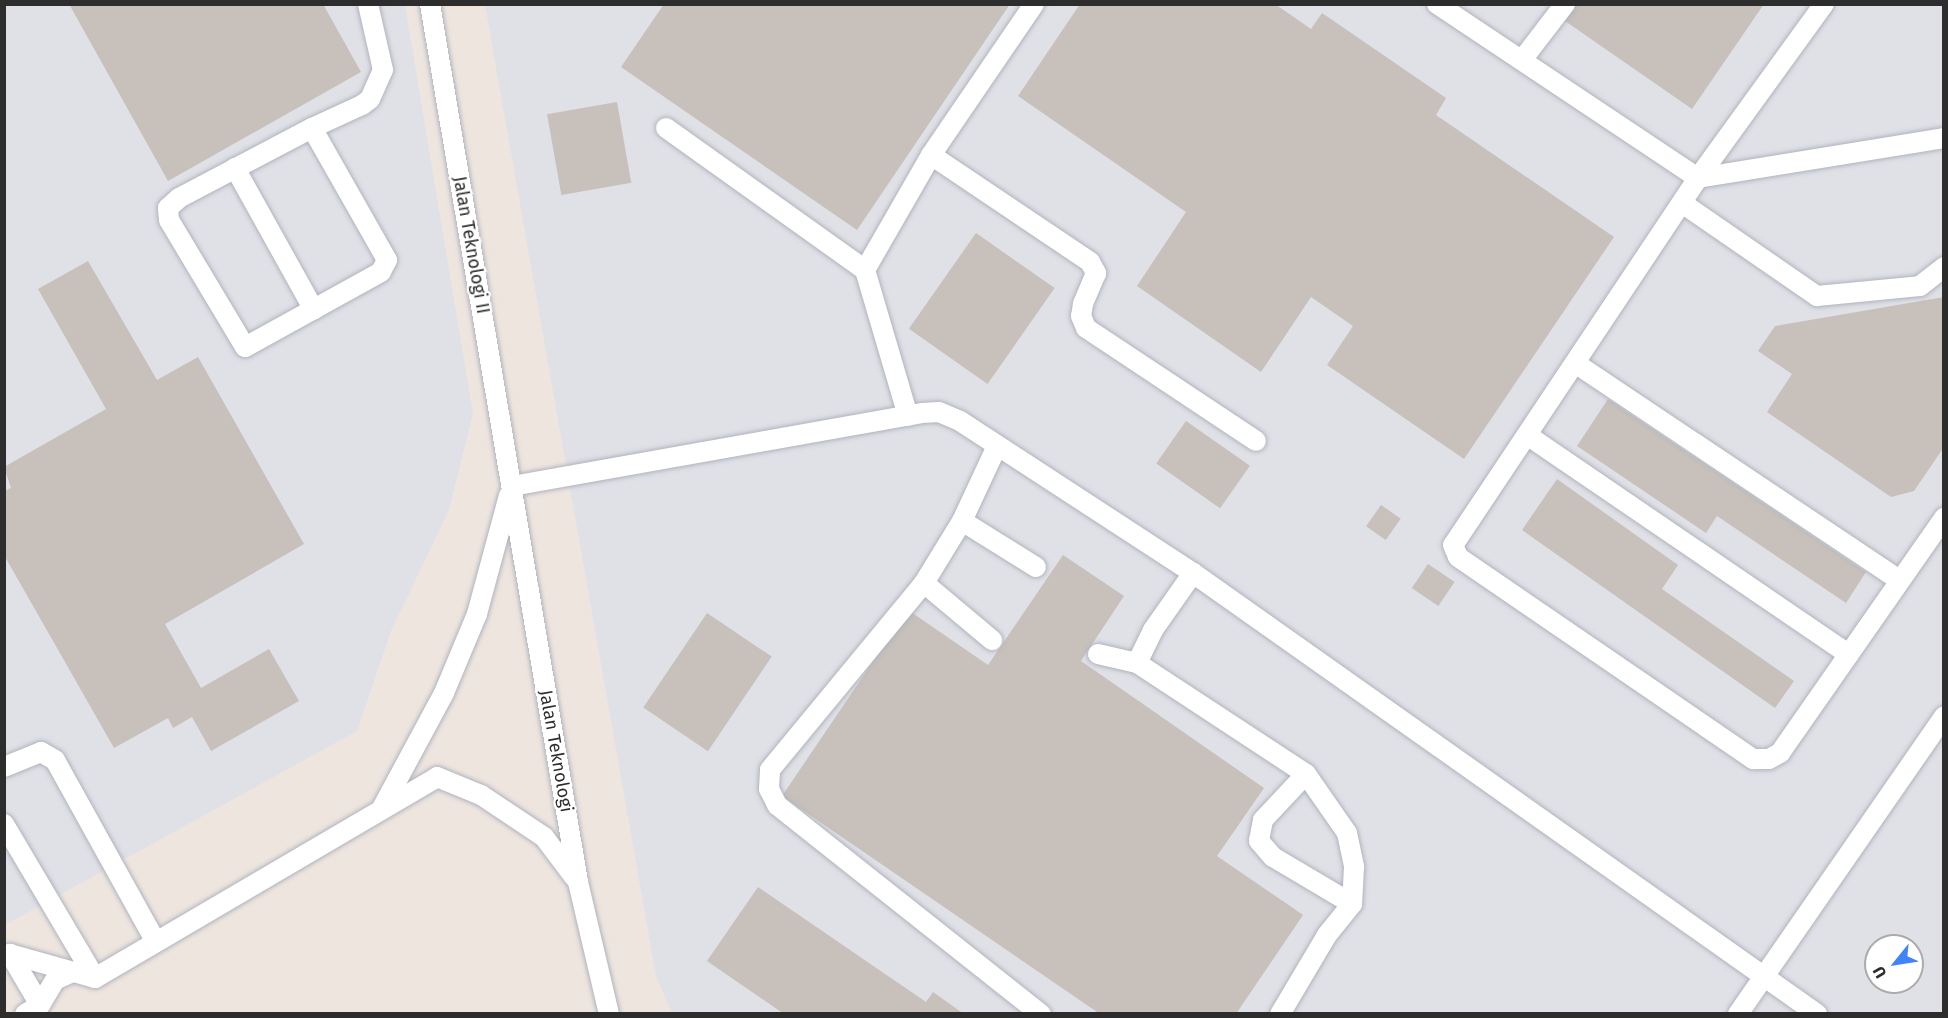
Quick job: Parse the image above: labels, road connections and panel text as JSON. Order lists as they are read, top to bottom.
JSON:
{
  "streets": {
    "lane": ["Jalan Teknologi II", "Jalan Teknologi"]
  },
  "crossings": [
    ["Jalan Teknologi II", "Jalan Teknologi"]
  ],
  "north": "bottom left"
}
